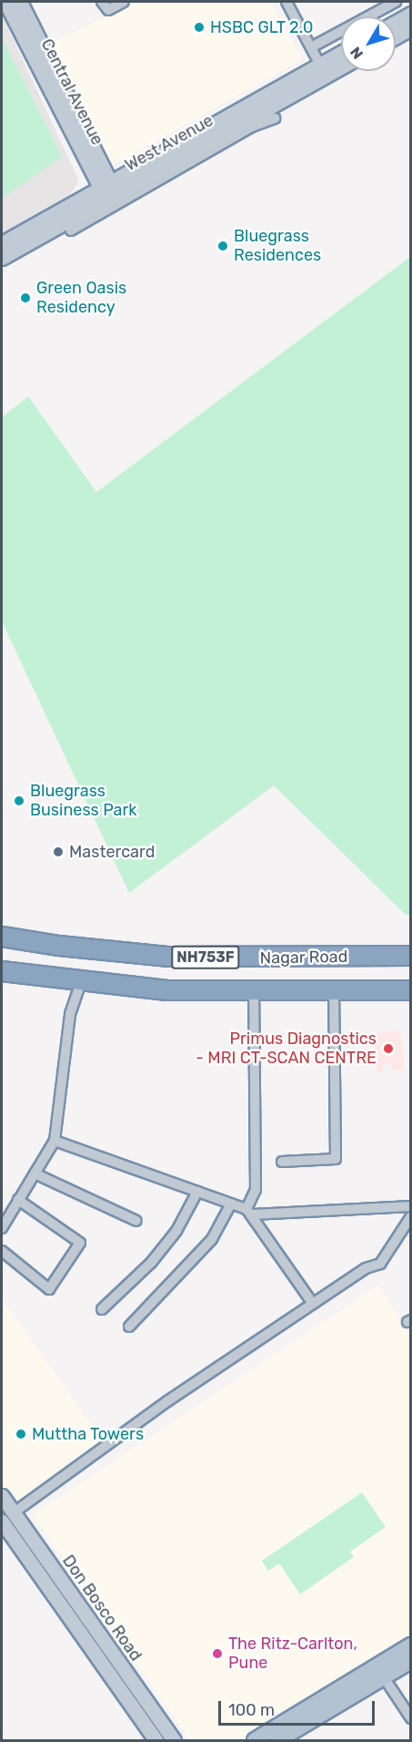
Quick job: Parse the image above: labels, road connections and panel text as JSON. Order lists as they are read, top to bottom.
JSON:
{
  "streets": {
    "highway": ["NH753F", "Nagar Road"],
    "main road": ["Central Avenue", "West Avenue", "Don Bosco Road"]
  },
  "crossings": [
    ["Central Avenue", "West Avenue"]
  ],
  "places": [
    "HSBC GLT 2.0",
    "Bluegrass Residences",
    "Green Oasis Residency",
    "Bluegrass Business Park",
    "Mastercard",
    "Primus Diagnostics - MRI CT-SCAN CENTRE",
    "Muttha Towers",
    "The Ritz-Carlton, Pune"
  ],
  "scale_bar": "100 m",
  "north": "bottom left"
}
